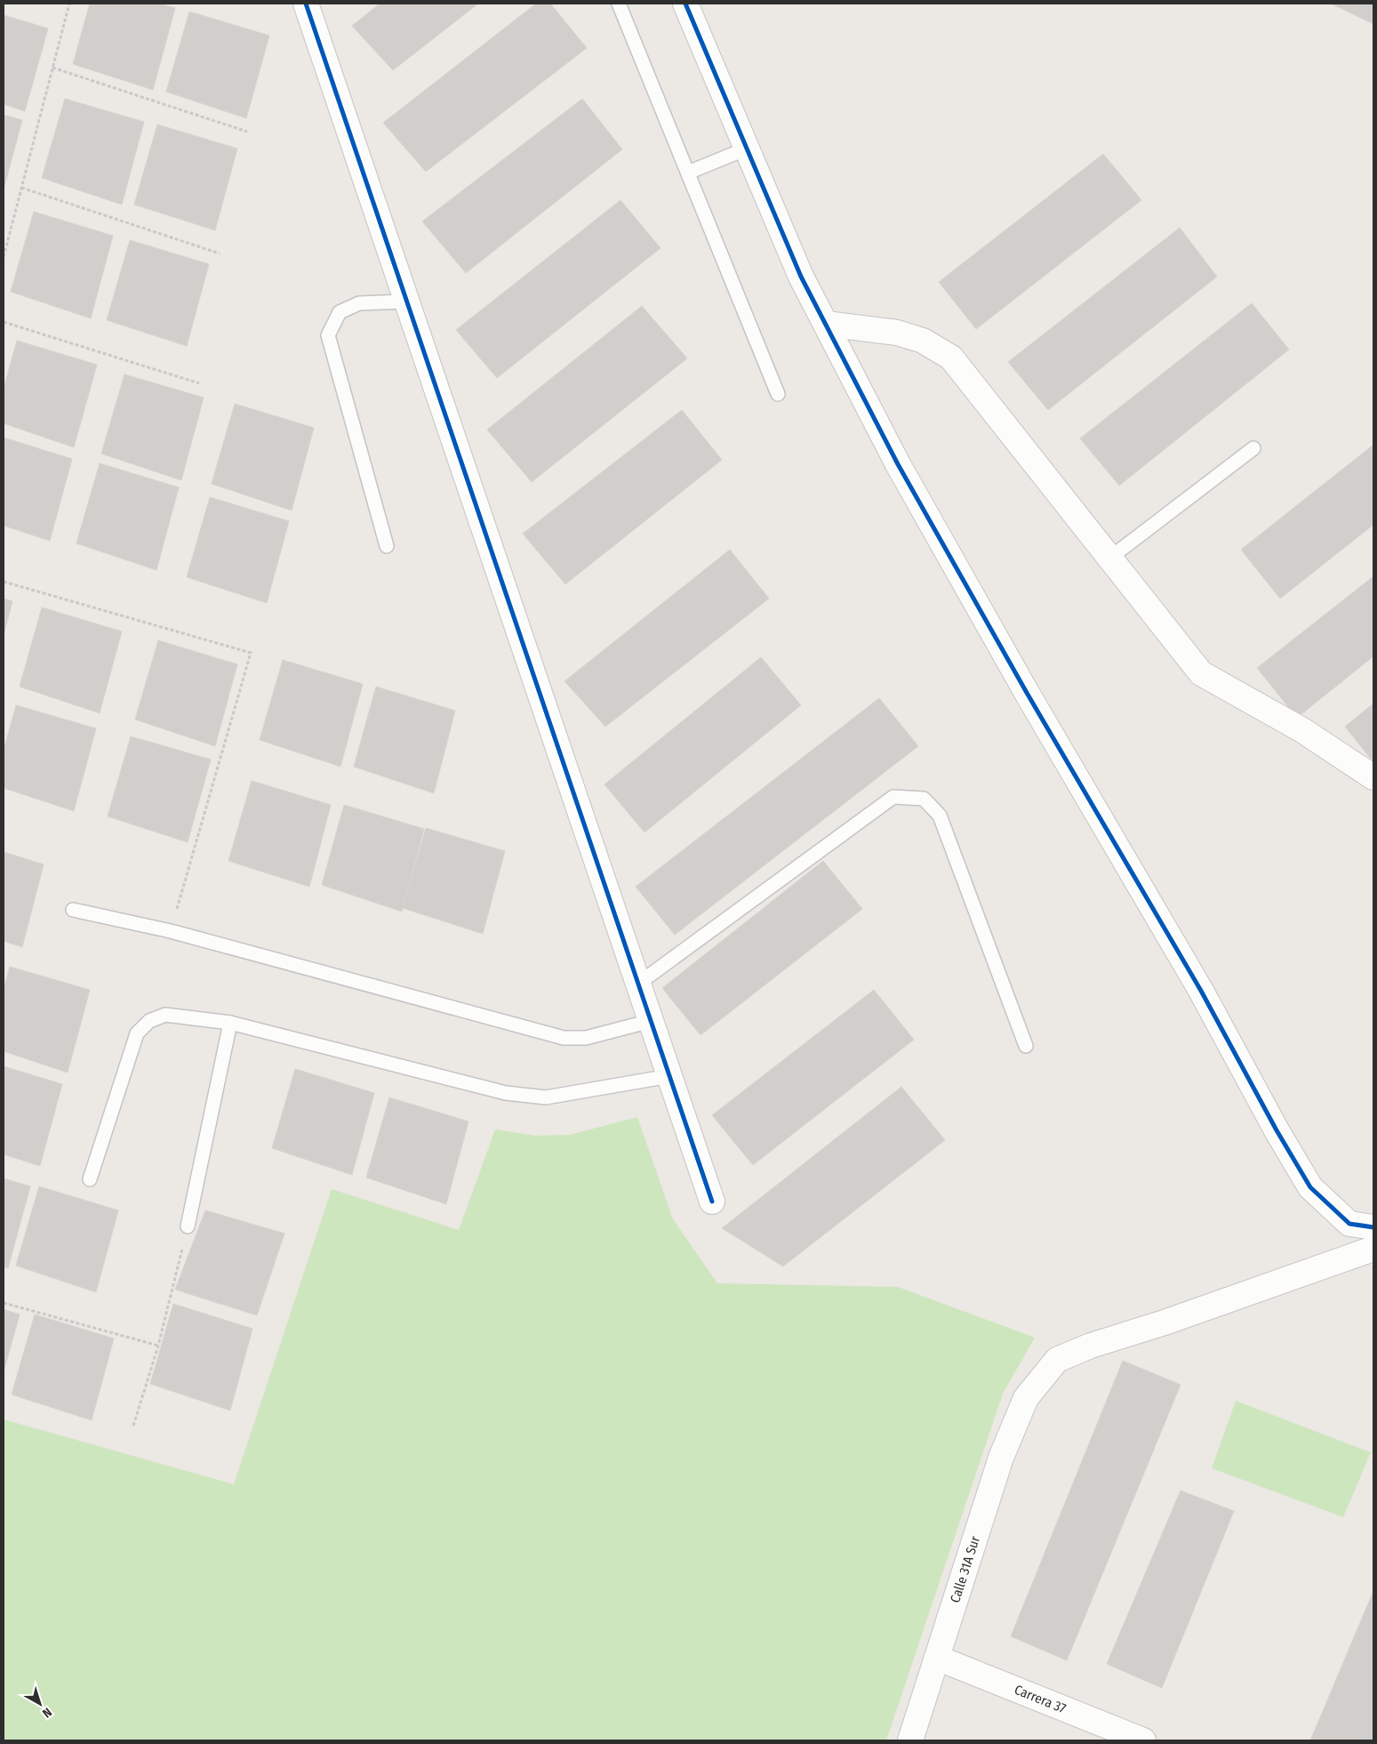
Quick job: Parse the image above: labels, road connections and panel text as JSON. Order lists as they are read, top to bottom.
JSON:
{
  "streets": {
    "street": ["Calle 31A Sur", "Carrera 37"]
  },
  "crossings": [
    ["Calle 31A Sur", "Carrera 37"]
  ],
  "north": "bottom right"
}
